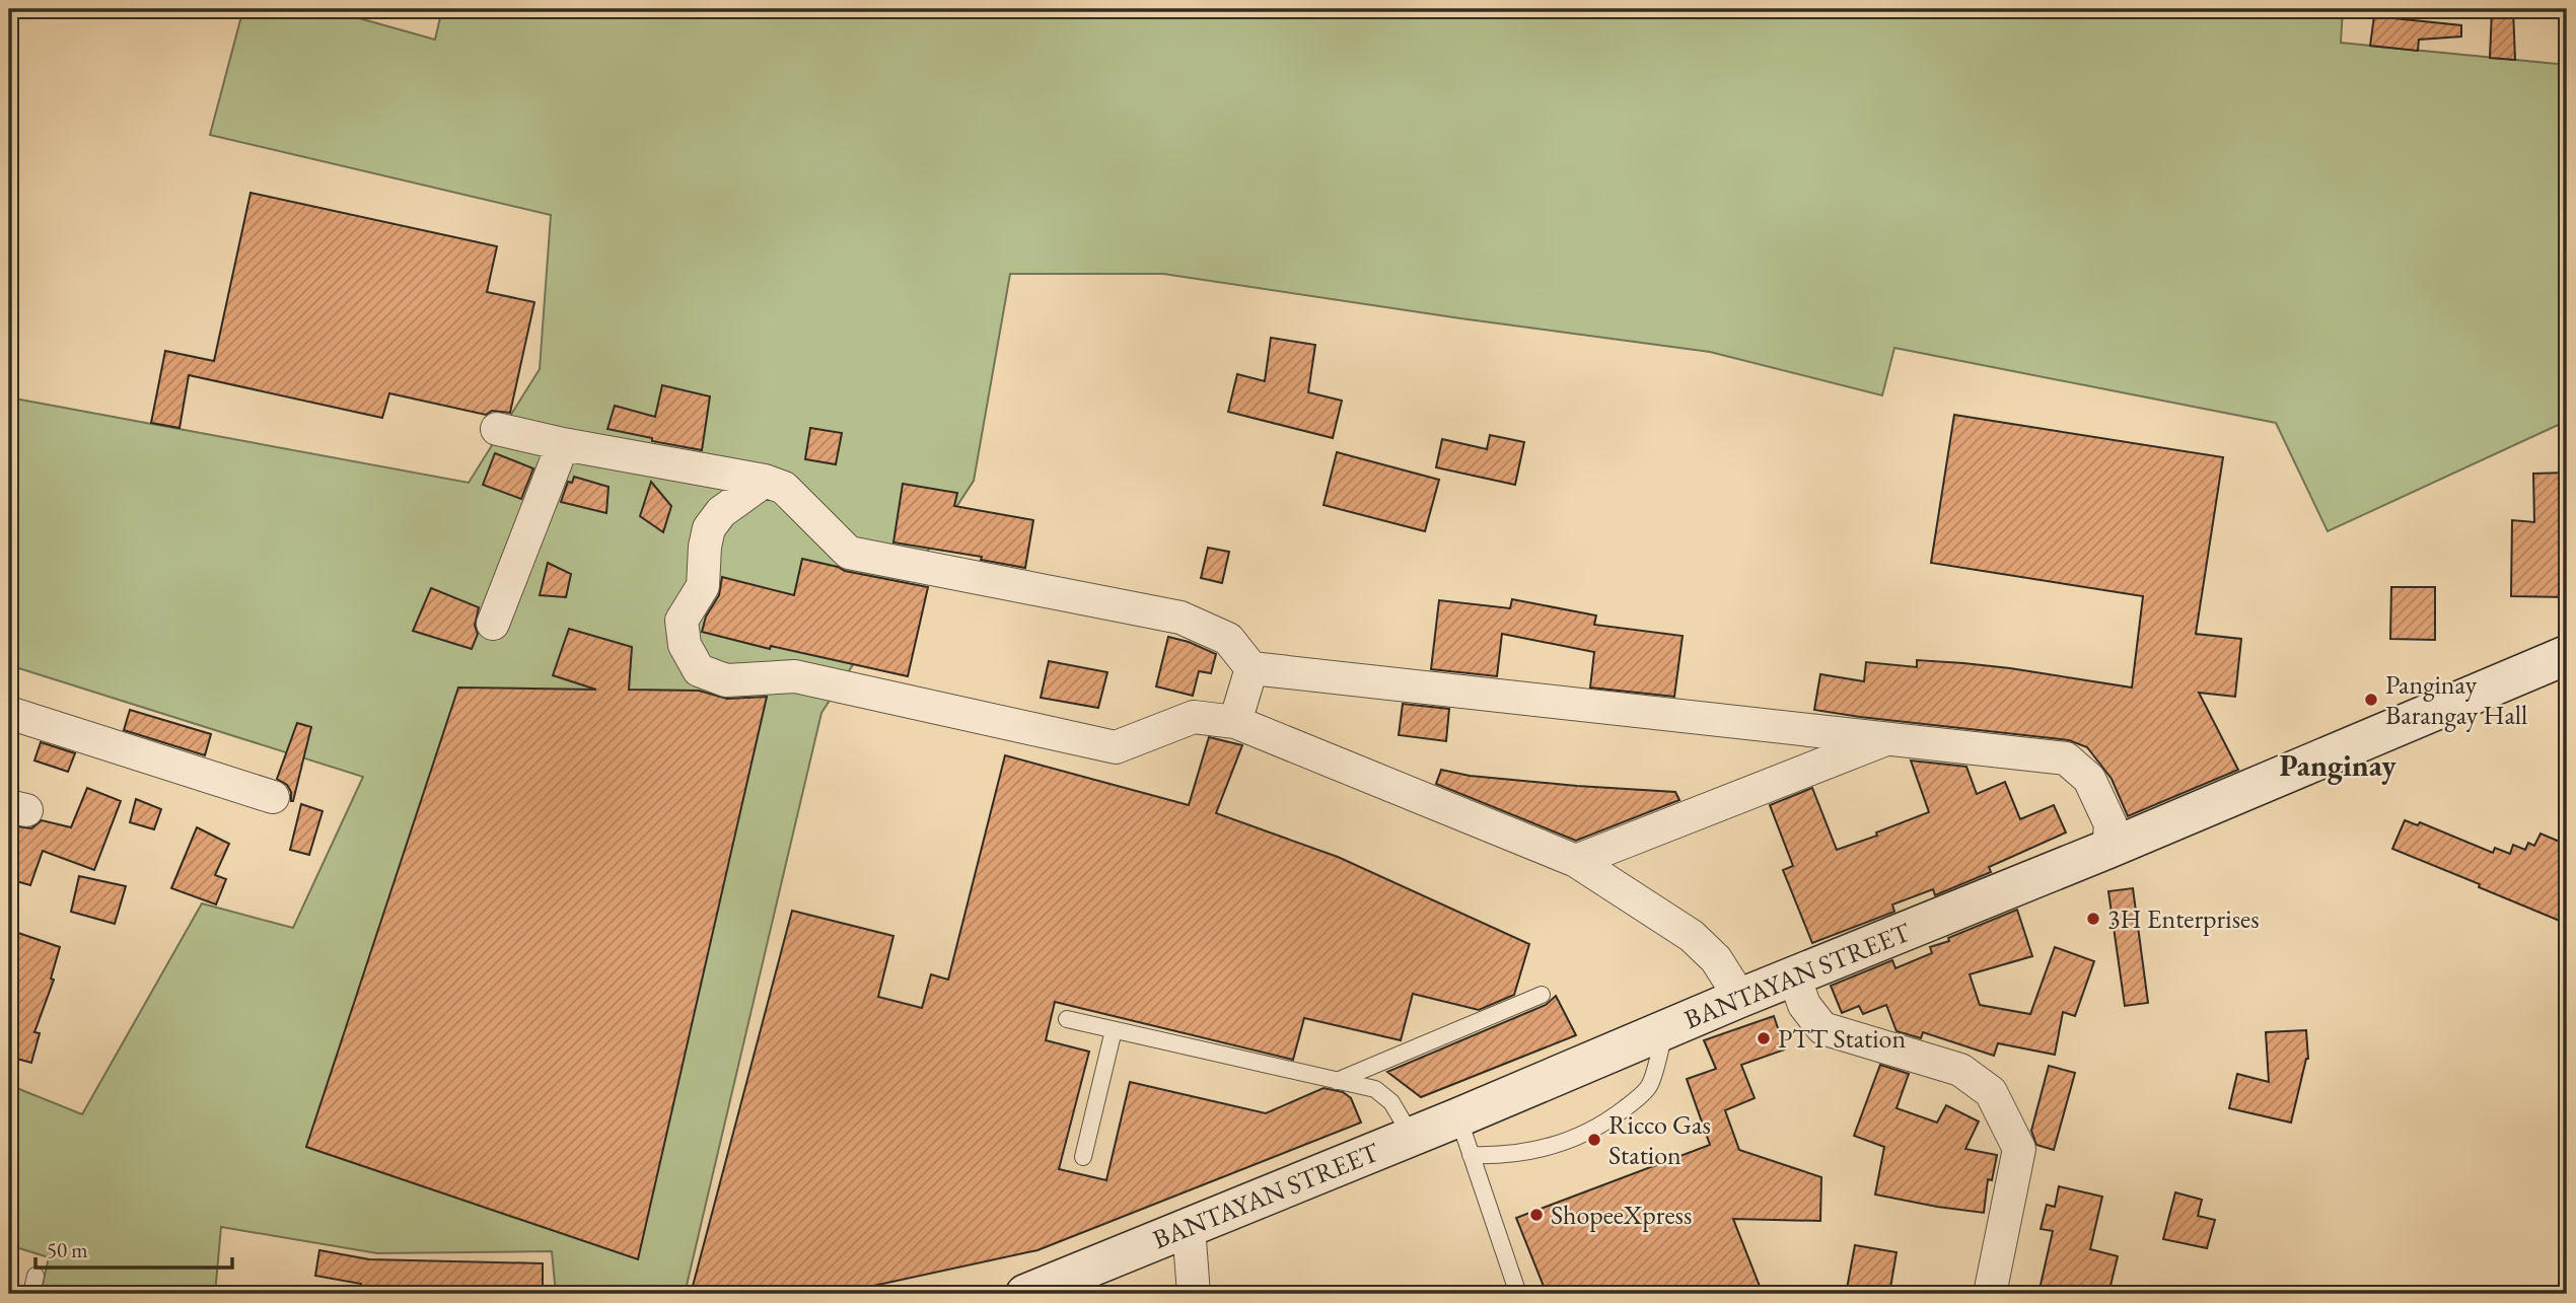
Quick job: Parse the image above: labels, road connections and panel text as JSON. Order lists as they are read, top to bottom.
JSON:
{
  "streets": {
    "main road": ["BANTAYAN STREET"]
  },
  "districts": ["Panginay"],
  "places": [
    "Panginay Barangay Hall",
    "3H Enterprises",
    "PTT Station",
    "Ricco Gas Station",
    "ShopeeXpress"
  ],
  "scale_bar": "50 m"
}
